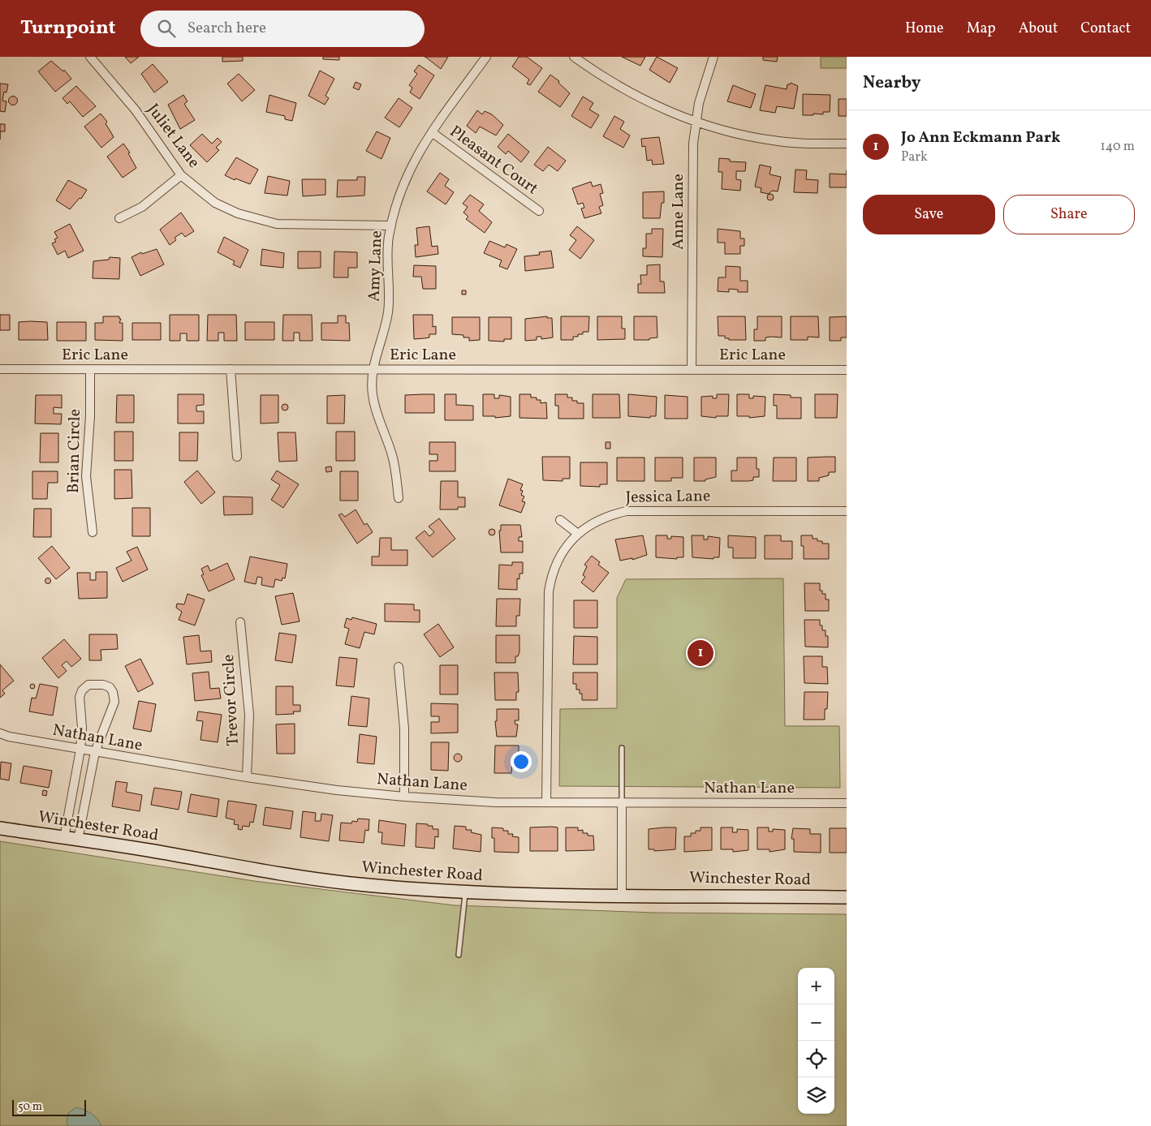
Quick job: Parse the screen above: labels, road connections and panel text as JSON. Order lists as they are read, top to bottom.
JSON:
{
  "streets": {
    "main road": ["Winchester Road"],
    "street": [
      "Juliet Lane",
      "Pleasant Court",
      "Anne Lane",
      "Amy Lane",
      "Eric Lane",
      "Brian Circle",
      "Jessica Lane",
      "Trevor Circle",
      "Nathan Lane"
    ]
  },
  "crossings": [
    ["Juliet Lane", "Amy Lane"],
    ["Pleasant Court", "Amy Lane"],
    ["Anne Lane", "Eric Lane"],
    ["Amy Lane", "Eric Lane"],
    ["Eric Lane", "Brian Circle"],
    ["Jessica Lane", "Nathan Lane"],
    ["Trevor Circle", "Nathan Lane"]
  ],
  "scale_bar": "50 m",
  "page": {
    "header": "Turnpoint",
    "search": "Search here",
    "nav": [
      "Home",
      "Map",
      "About",
      "Contact"
    ],
    "heading": "Nearby",
    "list": [
      {
        "mark": "1",
        "name": "Jo Ann Eckmann Park",
        "note": "Park",
        "value": "140 m"
      }
    ],
    "buttons": ["Save", "Share"],
    "pins": "1",
    "map_buttons": ["+", "−"],
    "scale": "50 m"
  }
}
